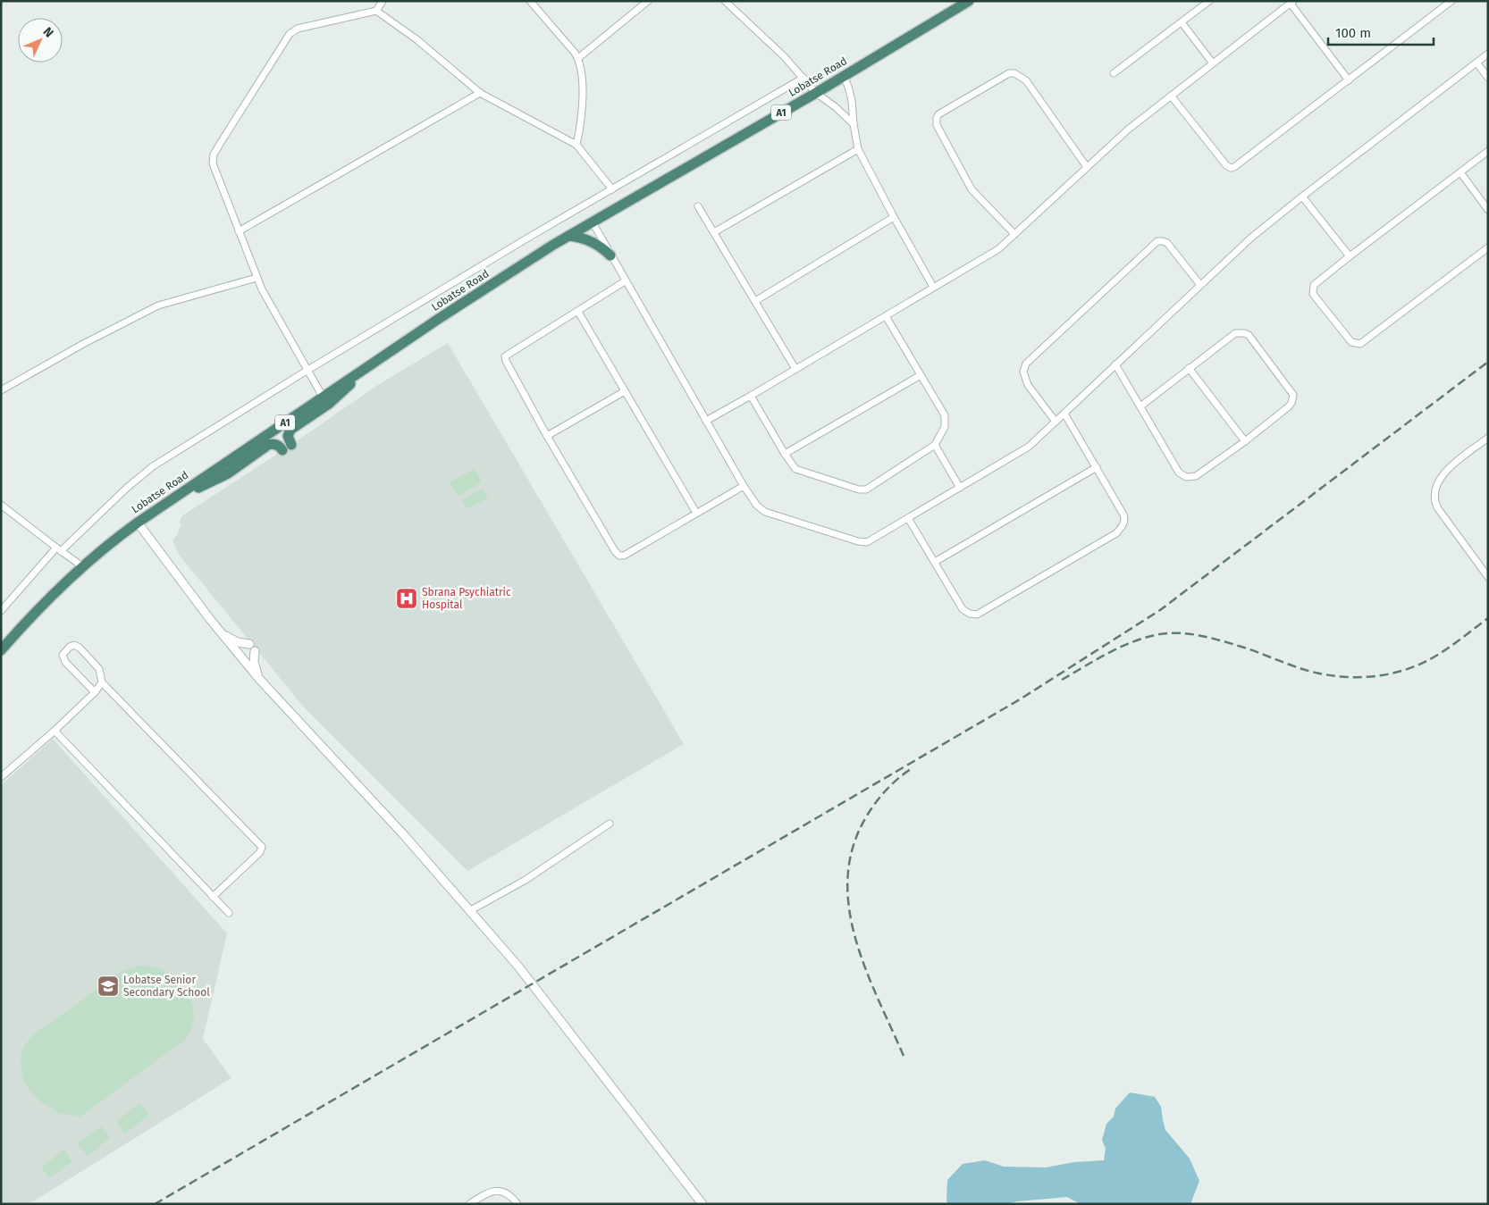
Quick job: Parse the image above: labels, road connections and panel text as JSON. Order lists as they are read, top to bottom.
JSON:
{
  "streets": {
    "highway": ["Lobatse Road", "A1"]
  },
  "places": {
    "hospital": ["Sbrana Psychiatric Hospital"],
    "school or university": ["Lobatse Senior Secondary School"]
  },
  "scale_bar": "100 m",
  "north": "top right"
}
